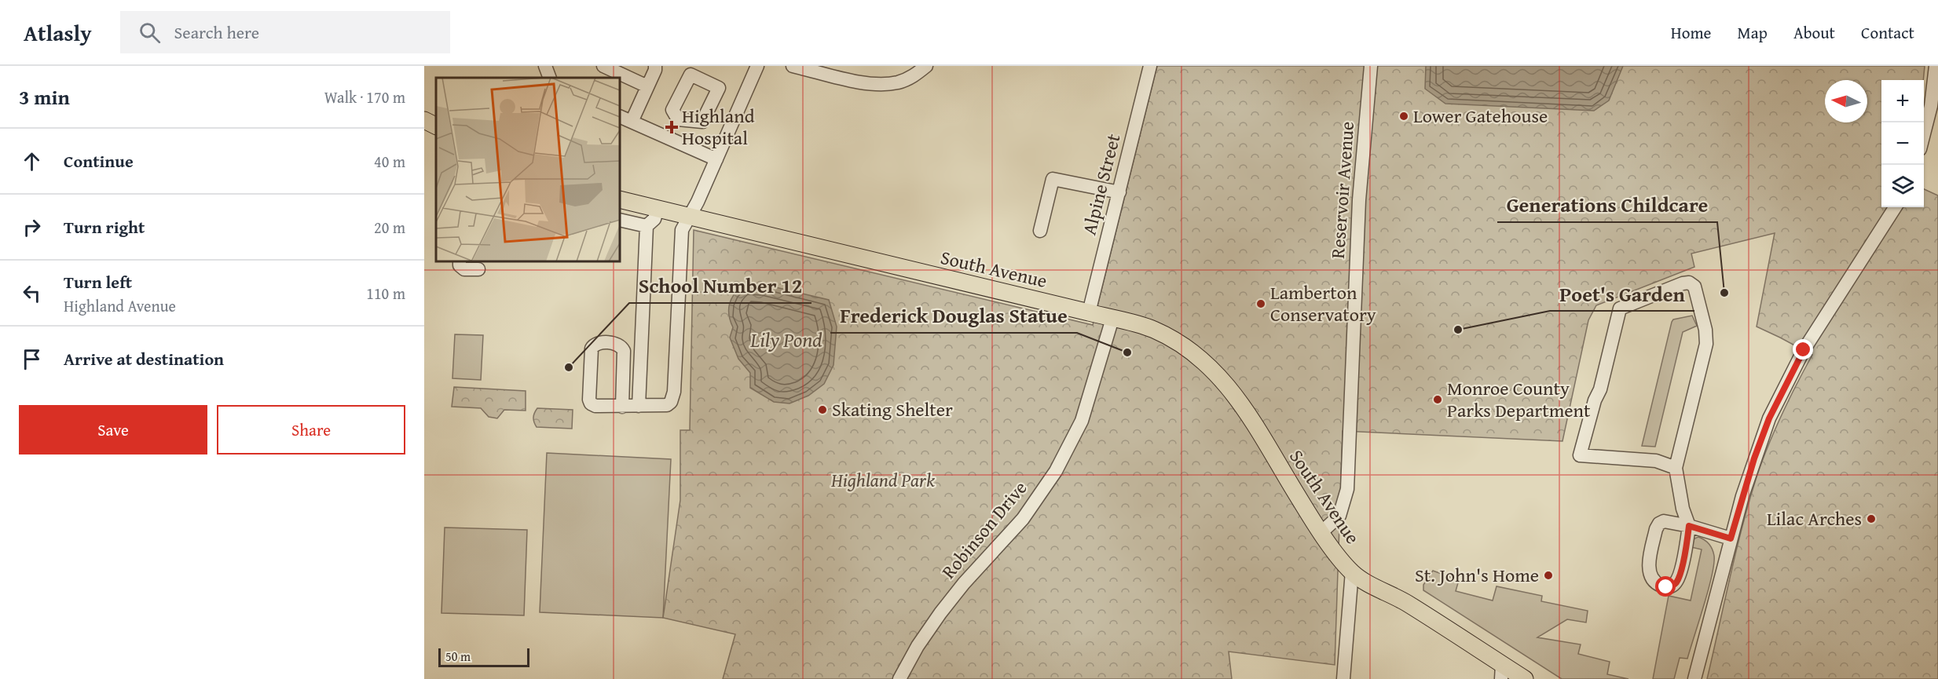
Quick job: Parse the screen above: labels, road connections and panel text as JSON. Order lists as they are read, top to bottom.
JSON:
{
  "streets": {
    "main road": ["South Avenue"],
    "street": ["Alpine Street", "Reservoir Avenue", "Robinson Drive"]
  },
  "crossings": [
    ["Alpine Street", "South Avenue"],
    ["Reservoir Avenue", "South Avenue"],
    ["South Avenue", "Robinson Drive"]
  ],
  "water": ["Lily Pond"],
  "parks": ["Highland Park"],
  "places": {
    "other": [
      "Lower Gatehouse",
      "Generations Childcare",
      "Lamberton Conservatory",
      "Poet's Garden",
      "Frederick Douglas Statue",
      "School Number 12",
      "Monroe County Parks Department",
      "Skating Shelter",
      "Lilac Arches",
      "St. John's Home"
    ],
    "health": ["Highland Hospital"]
  },
  "scale_bar": "50 m",
  "north": "left",
  "page": {
    "header": "Atlasly",
    "search": "Search here",
    "nav": [
      "Home",
      "Map",
      "About",
      "Contact"
    ],
    "heading": ["3 min", "Walk · 170 m"],
    "map_buttons": ["+", "−"],
    "list": [
      ["Continue", "40 m"],
      ["Turn right", "20 m"],
      ["Turn left", "Highland Avenue", "110 m"],
      "Arrive at destination"
    ],
    "buttons": ["Save", "Share"],
    "scale": "50 m"
  }
}
